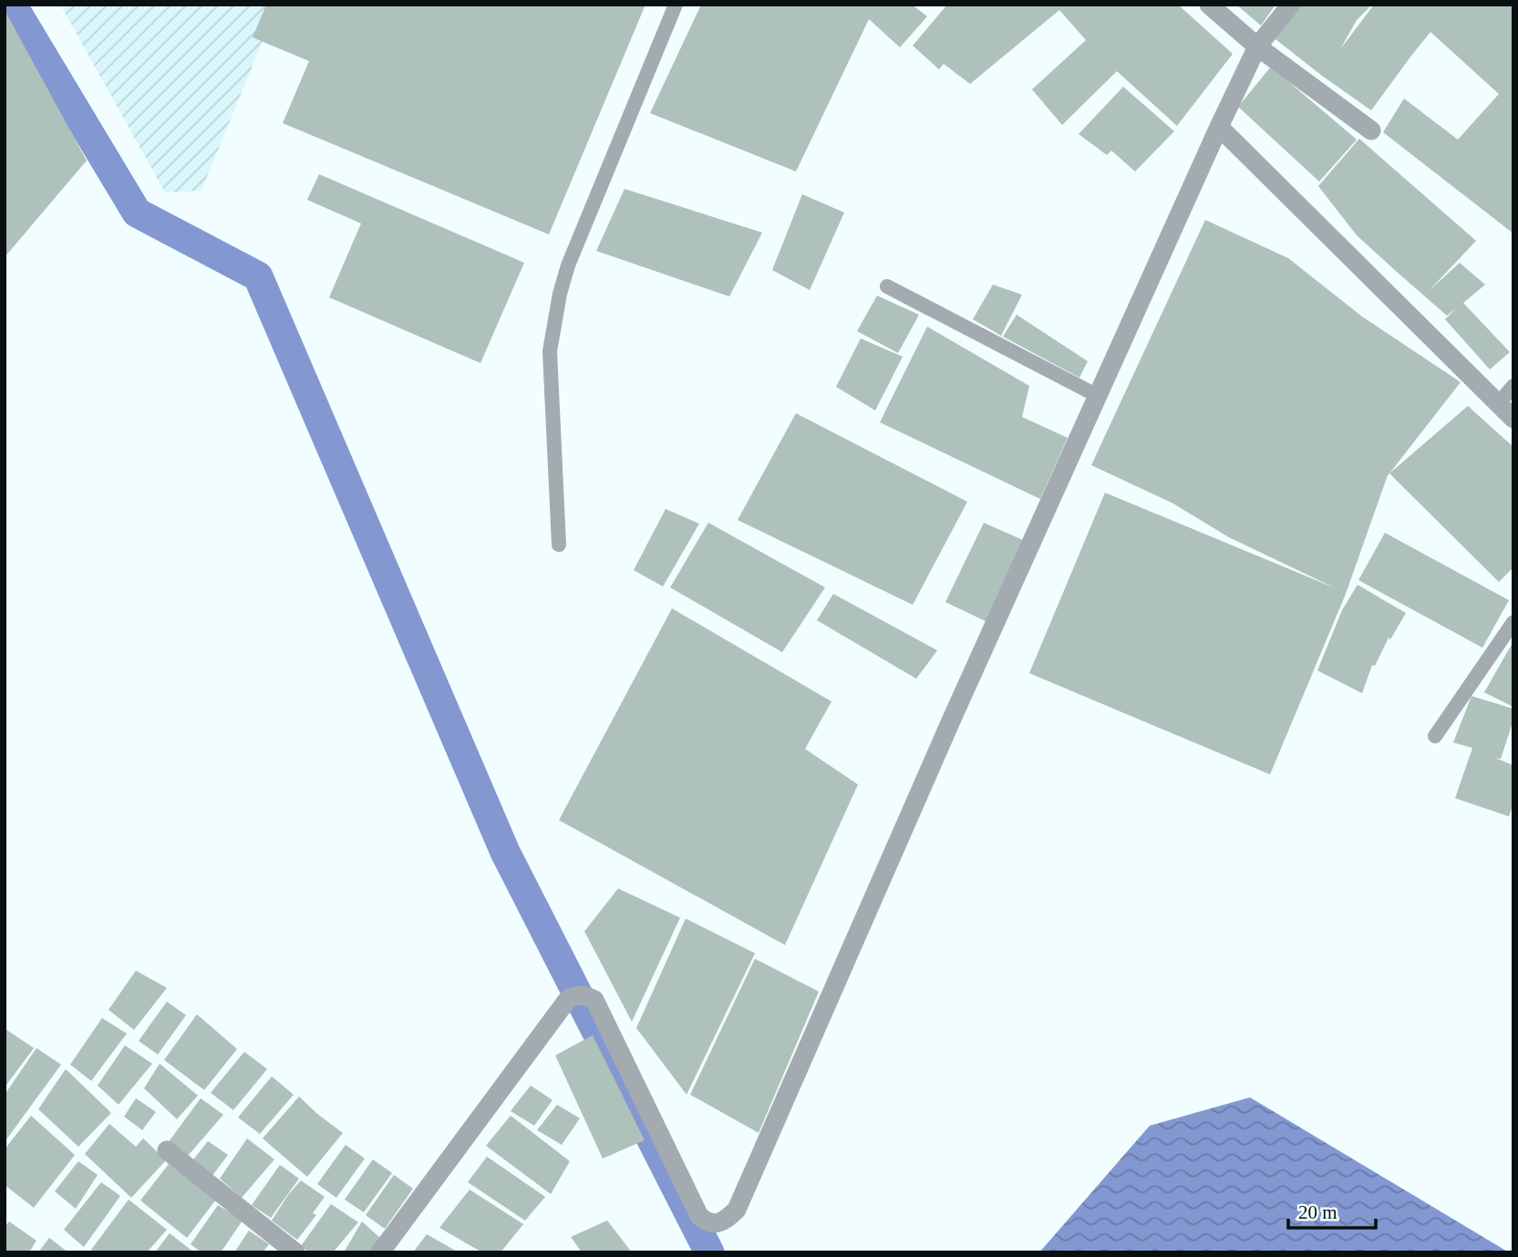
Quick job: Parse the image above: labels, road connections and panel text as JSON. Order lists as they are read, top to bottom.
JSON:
{
  "scale_bar": "20 m"
}
